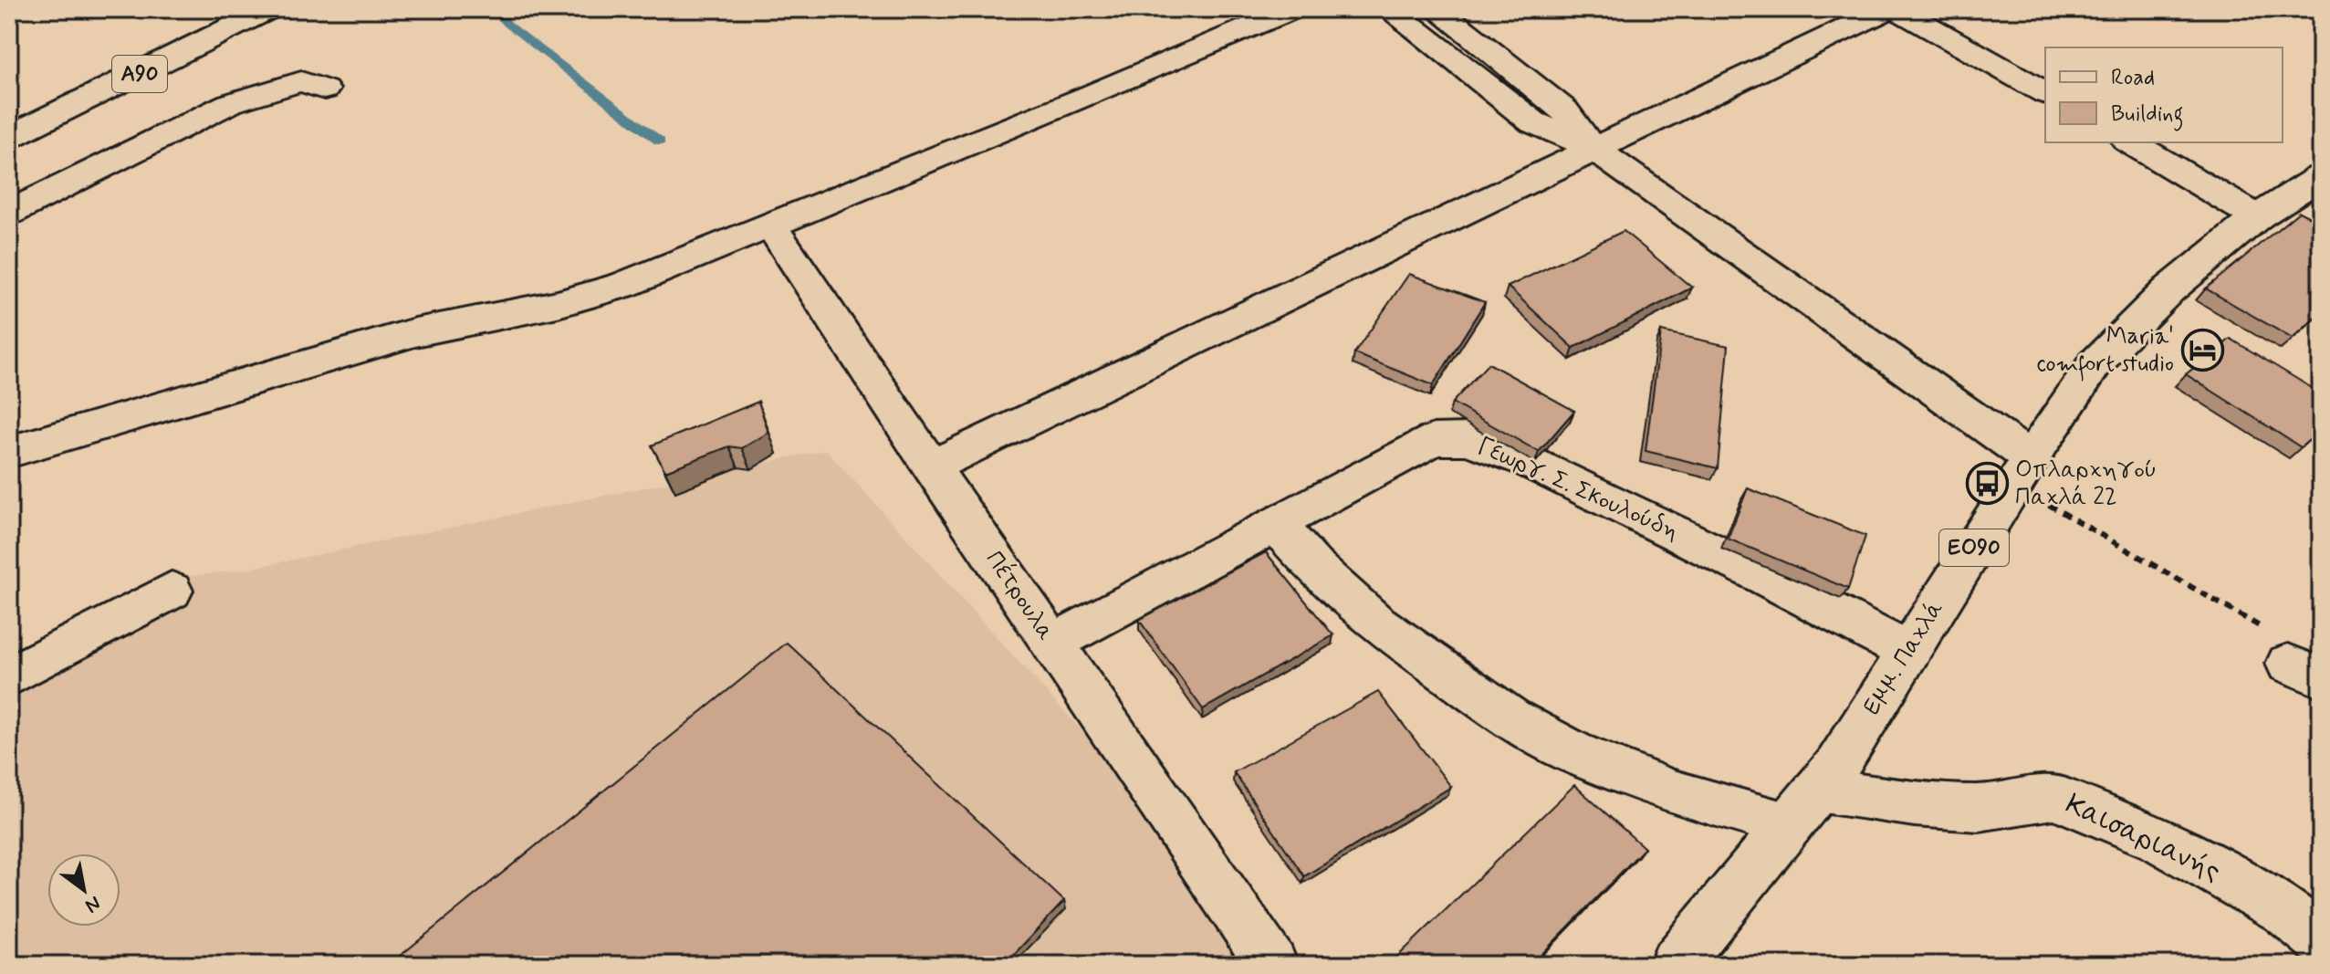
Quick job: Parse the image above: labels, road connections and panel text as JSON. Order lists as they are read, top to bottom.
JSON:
{
  "streets": {
    "main road": [
      "Α90",
      "Γεωργ. Σ. Σκουλούδη",
      "ΕΟ90",
      "Πέτρουλα",
      "Εμμ. Παχλά",
      "Καισαριανής"
    ]
  },
  "crossings": [
    ["Γεωργ. Σ. Σκουλούδη", "Πέτρουλα"],
    ["Γεωργ. Σ. Σκουλούδη", "Εμμ. Παχλά"],
    ["Γεωργ. Σ. Σκουλούδη", "Καισαριανής"],
    ["Εμμ. Παχλά", "Καισαριανής"]
  ],
  "places": {
    "hotel": ["Maria' comfort studio"],
    "bus stop": ["Οπλαρχηγού Παχλά 22"]
  },
  "legend": ["Road", "Building"],
  "north": "bottom right"
}
